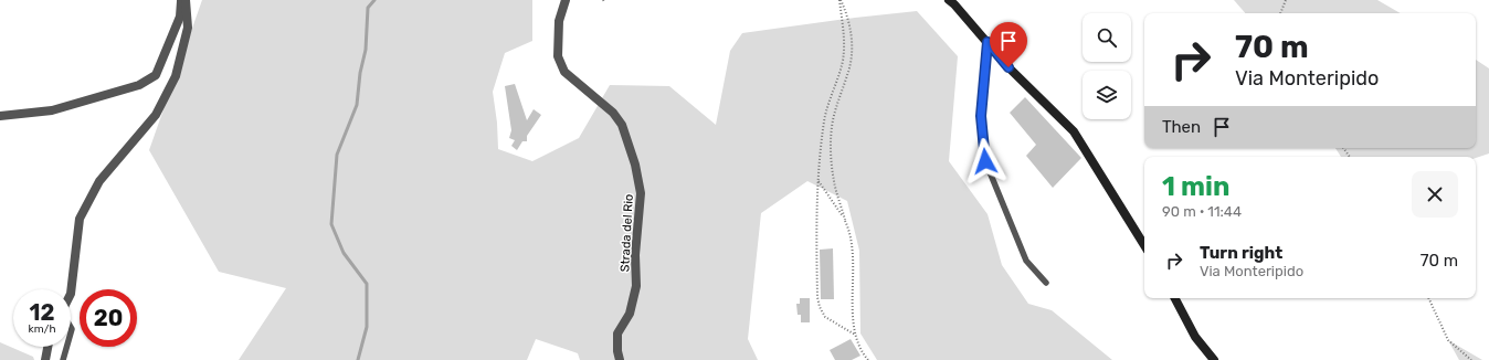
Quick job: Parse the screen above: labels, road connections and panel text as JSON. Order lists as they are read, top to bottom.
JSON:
{
  "streets": {
    "street": ["Strada del Rio"]
  },
  "page": {
    "turn": ["70 m", "Via Monteripido"],
    "then": "Then",
    "heading": ["1 min", "90 m · 11:44"],
    "list": [
      {
        "name": "Turn right",
        "note": "Via Monteripido",
        "value": "70 m"
      }
    ],
    "speed": "12 km/h",
    "limit": "20"
  }
}
